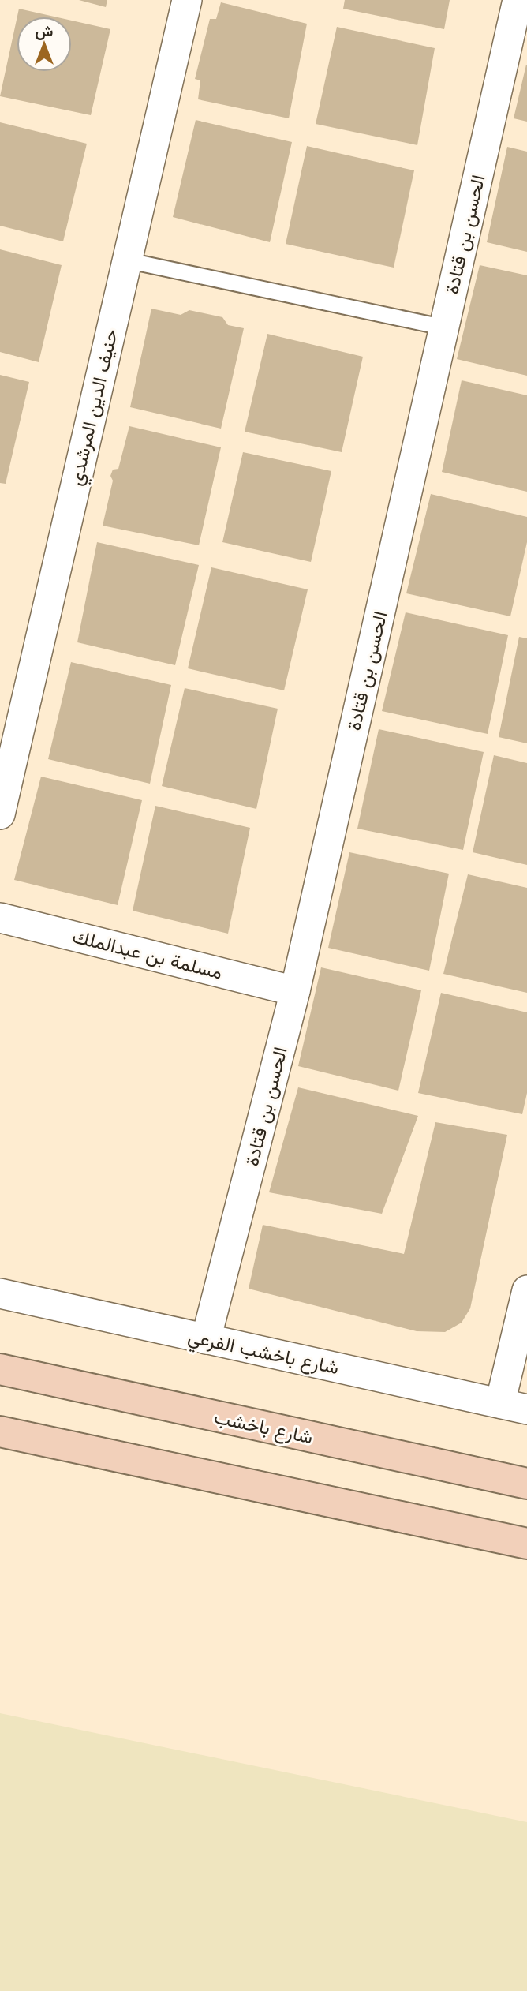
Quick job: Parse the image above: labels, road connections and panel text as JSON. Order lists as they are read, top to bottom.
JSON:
{
  "streets": {
    "main road": ["شارع باخشب"],
    "street": [
      "الحسن بن قتادة",
      "حنيف الدين المرشدي",
      "مسلمة بن عبدالملك",
      "شارع باخشب الفرعي"
    ]
  },
  "crossings": [
    ["الحسن بن قتادة", "مسلمة بن عبدالملك"],
    ["الحسن بن قتادة", "شارع باخشب الفرعي"]
  ],
  "north": "top"
}
